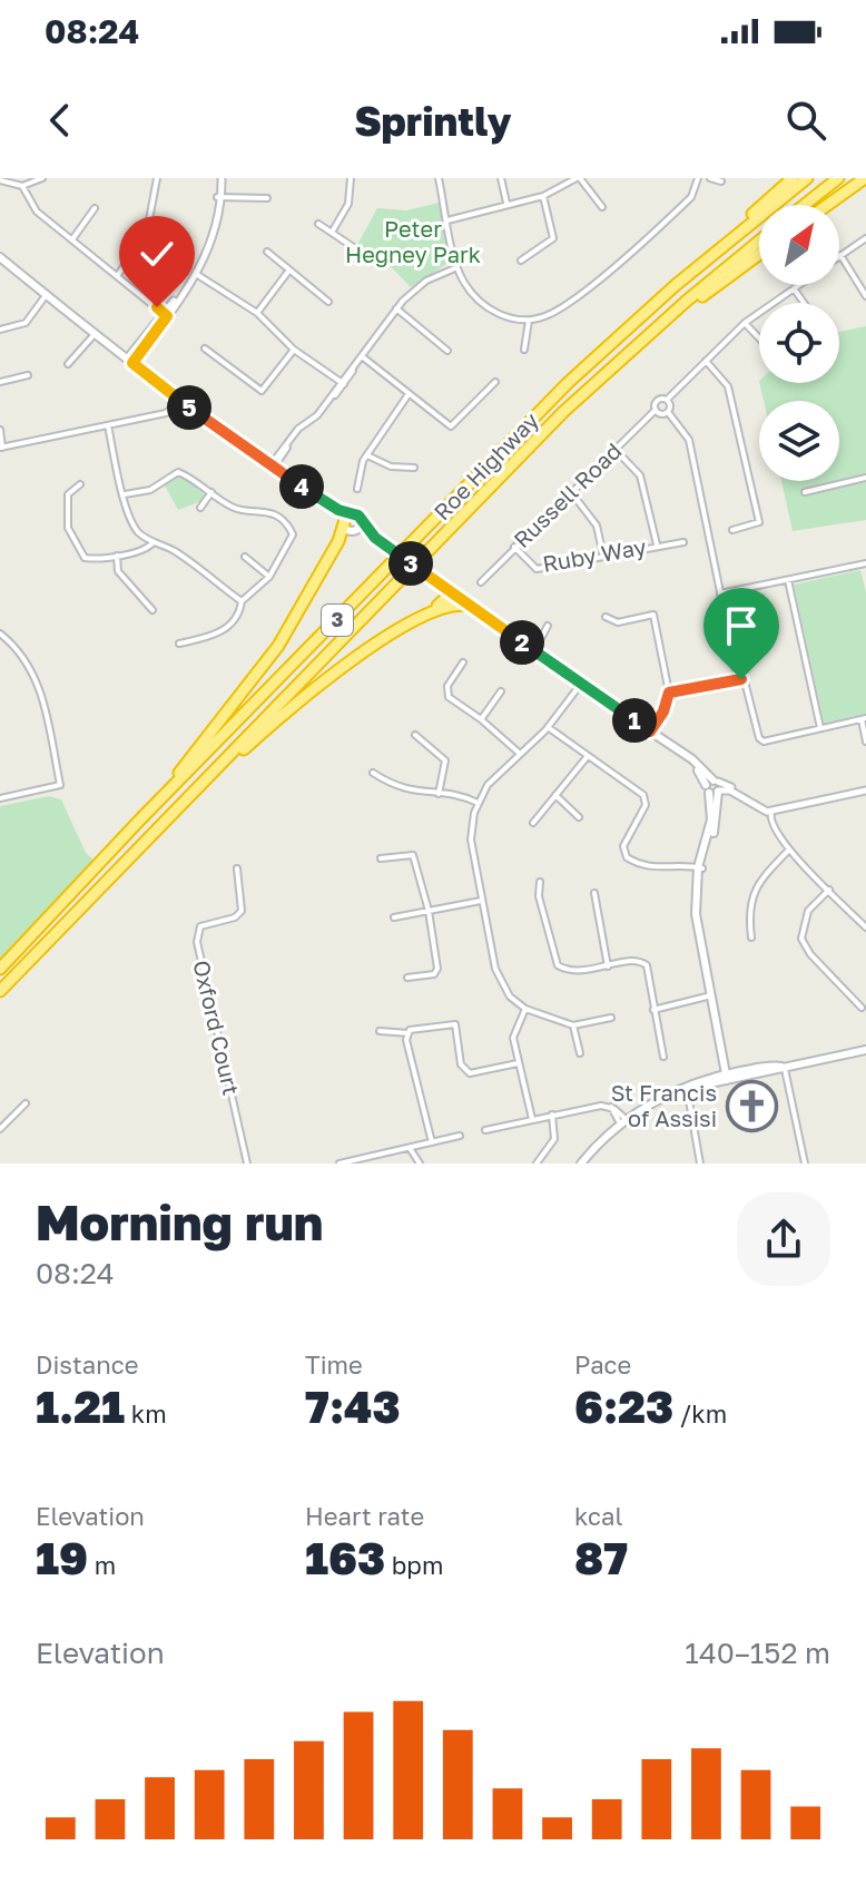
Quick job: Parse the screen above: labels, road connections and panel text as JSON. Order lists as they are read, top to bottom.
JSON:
{
  "streets": {
    "highway": ["Roe Highway", "3"],
    "street": ["Russell Road", "Ruby Way", "Oxford Court"]
  },
  "crossings": [
    ["Russell Road", "Ruby Way"]
  ],
  "parks": ["Peter Hegney Park"],
  "places": {
    "church": ["St Francis of Assisi"]
  },
  "north": "top right",
  "page": {
    "status": "08:24",
    "header": "Sprintly",
    "pins": [
      "5",
      "4",
      "3",
      "2",
      "1"
    ],
    "heading": ["Morning run", "08:24"],
    "stats": [
      ["Distance", "1.21 km"],
      ["Time", "7:43"],
      ["Pace", "6:23 /km"],
      ["Elevation", "19 m"],
      ["Heart rate", "163 bpm"],
      ["kcal", "87"]
    ],
    "chart": ["Elevation", "140–152 m"]
  }
}
